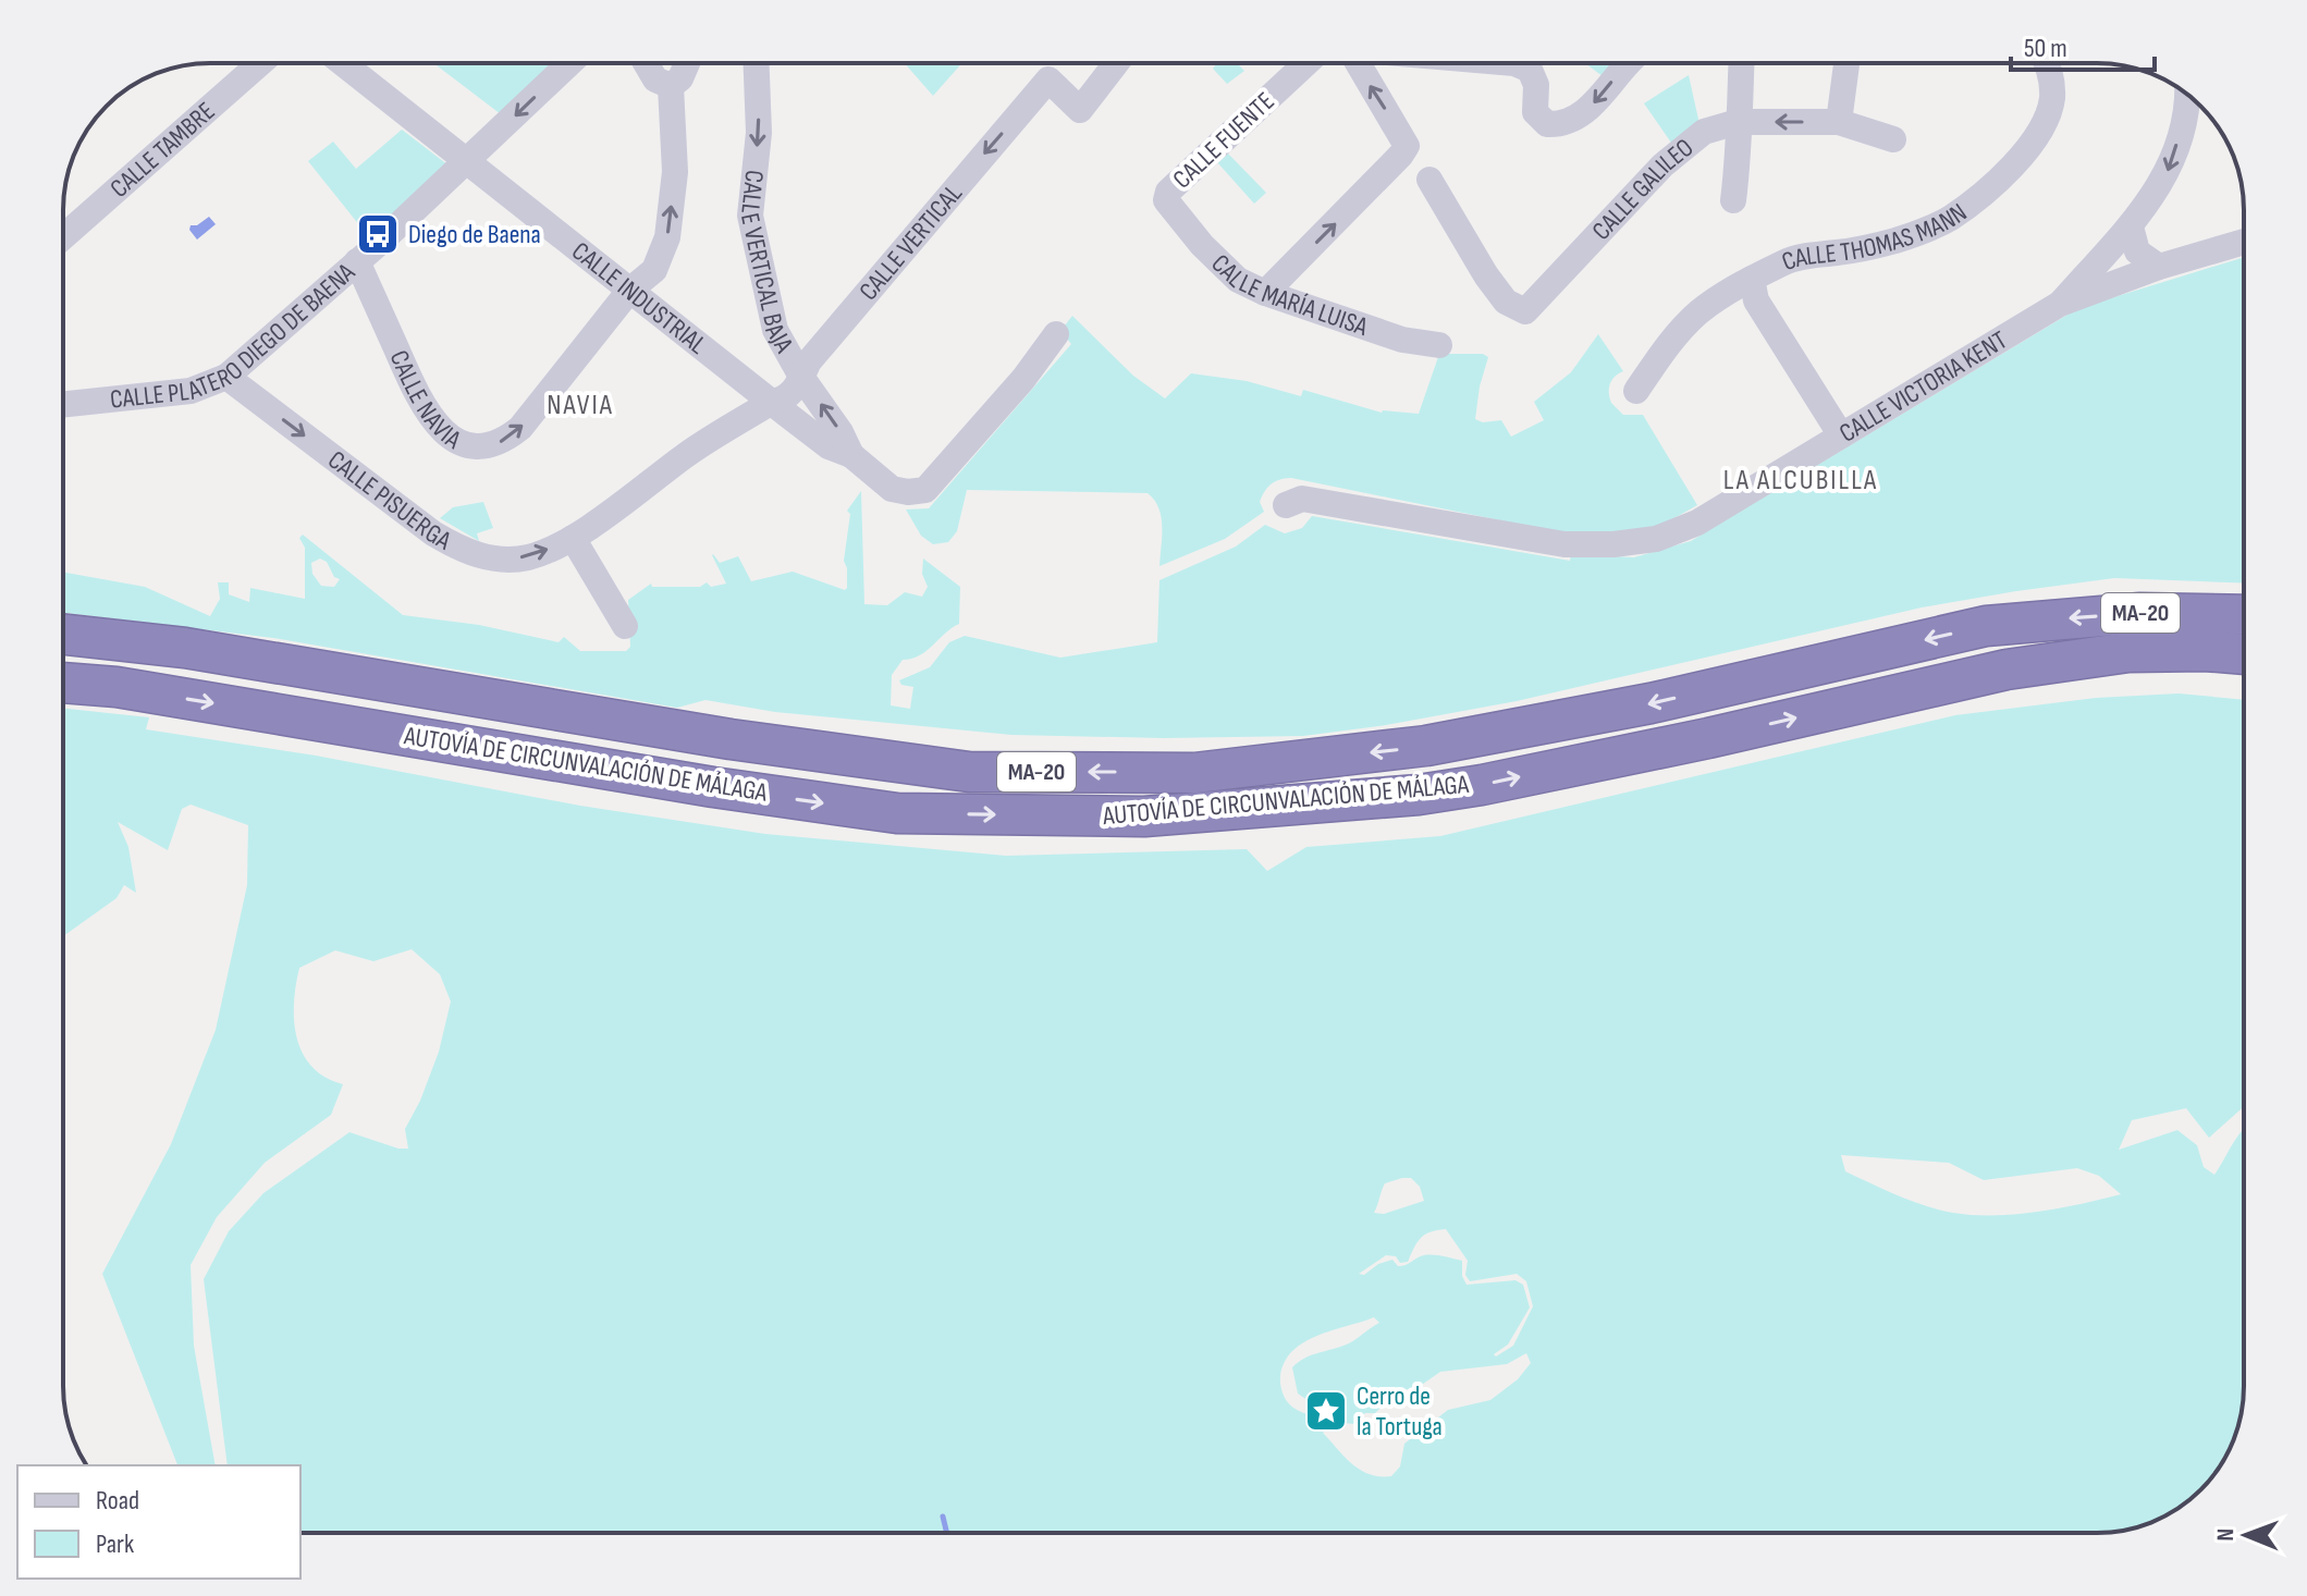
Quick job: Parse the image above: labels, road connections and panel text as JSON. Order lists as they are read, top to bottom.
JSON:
{
  "streets": {
    "highway": ["MA-20", "AUTOVÍA DE CIRCUNVALACIÓN DE MÁLAGA"],
    "street": [
      "CALLE FUENTE",
      "CALLE TAMBRE",
      "CALLE GALILEO",
      "CALLE THOMAS MANN",
      "CALLE VERTICAL",
      "CALLE VERTICAL BAJA",
      "CALLE MARÍA LUISA",
      "CALLE INDUSTRIAL",
      "CALLE PLATERO DIEGO DE BAENA",
      "CALLE VICTORIA KENT",
      "CALLE NAVIA",
      "CALLE PISUERGA"
    ]
  },
  "crossings": [
    ["CALLE FUENTE", "CALLE MARÍA LUISA"],
    ["CALLE VERTICAL", "CALLE VERTICAL BAJA"],
    ["CALLE VERTICAL", "CALLE INDUSTRIAL"],
    ["CALLE VERTICAL", "CALLE PISUERGA"],
    ["CALLE VERTICAL BAJA", "CALLE INDUSTRIAL"],
    ["CALLE INDUSTRIAL", "CALLE PLATERO DIEGO DE BAENA"],
    ["CALLE INDUSTRIAL", "CALLE NAVIA"],
    ["CALLE INDUSTRIAL", "CALLE PISUERGA"],
    ["CALLE PLATERO DIEGO DE BAENA", "CALLE NAVIA"],
    ["CALLE PLATERO DIEGO DE BAENA", "CALLE PISUERGA"]
  ],
  "one_way": ["CALLE VERTICAL", "CALLE PISUERGA"],
  "districts": ["NAVIA", "LA ALCUBILLA"],
  "places": {
    "bus stop": ["Diego de Baena"],
    "place": ["Cerro de la Tortuga"]
  },
  "legend": ["Road", "Park"],
  "scale_bar": "50 m",
  "north": "left"
}
